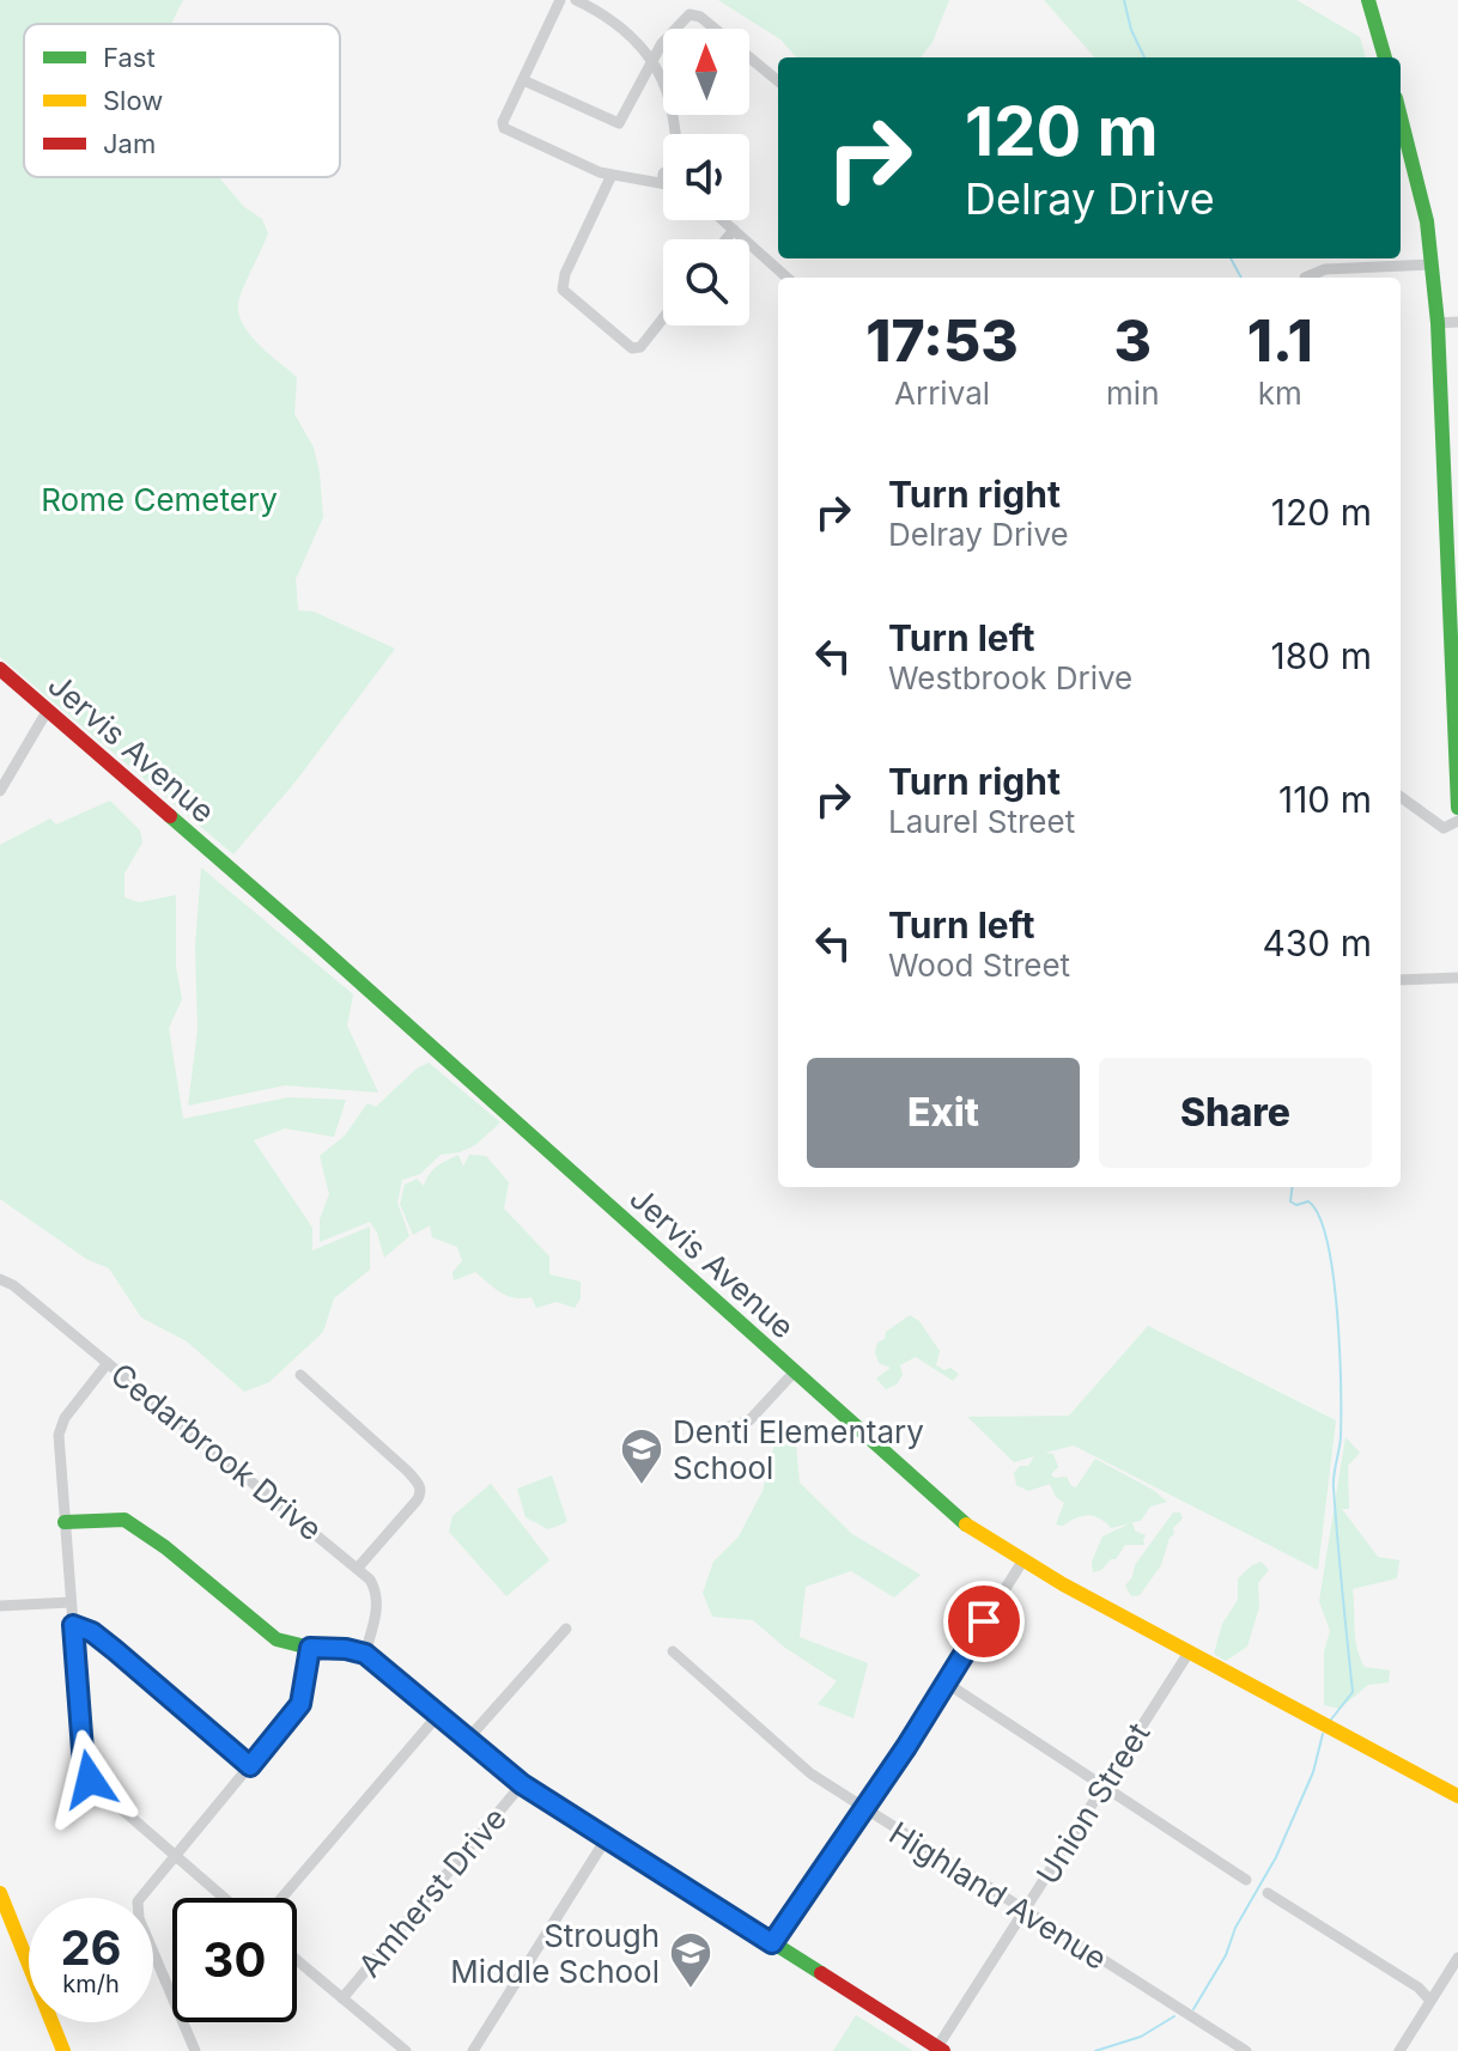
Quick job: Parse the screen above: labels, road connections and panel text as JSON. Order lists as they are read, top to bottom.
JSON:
{
  "streets": {
    "street": [
      "Jervis Avenue",
      "Cedarbrook Drive",
      "Union Street",
      "Amherst Drive",
      "Highland Avenue"
    ]
  },
  "crossings": [
    ["Jervis Avenue", "Union Street"],
    ["Union Street", "Highland Avenue"]
  ],
  "parks": ["Rome Cemetery"],
  "places": {
    "school or university": ["Denti Elementary School", "Strough Middle School"]
  },
  "legend": ["Fast", "Slow", "Jam"],
  "north": "top",
  "page": {
    "turn": ["120 m", "Delray Drive"],
    "eta": [
      "17:53",
      "Arrival",
      "3",
      "min",
      "1.1",
      "km"
    ],
    "list": [
      {
        "name": "Turn right",
        "note": "Delray Drive",
        "value": "120 m"
      },
      {
        "name": "Turn left",
        "note": "Westbrook Drive",
        "value": "180 m"
      },
      {
        "name": "Turn right",
        "note": "Laurel Street",
        "value": "110 m"
      },
      {
        "name": "Turn left",
        "note": "Wood Street",
        "value": "430 m"
      }
    ],
    "buttons": ["Exit", "Share"],
    "speed": "26 km/h",
    "limit": "30"
  }
}
